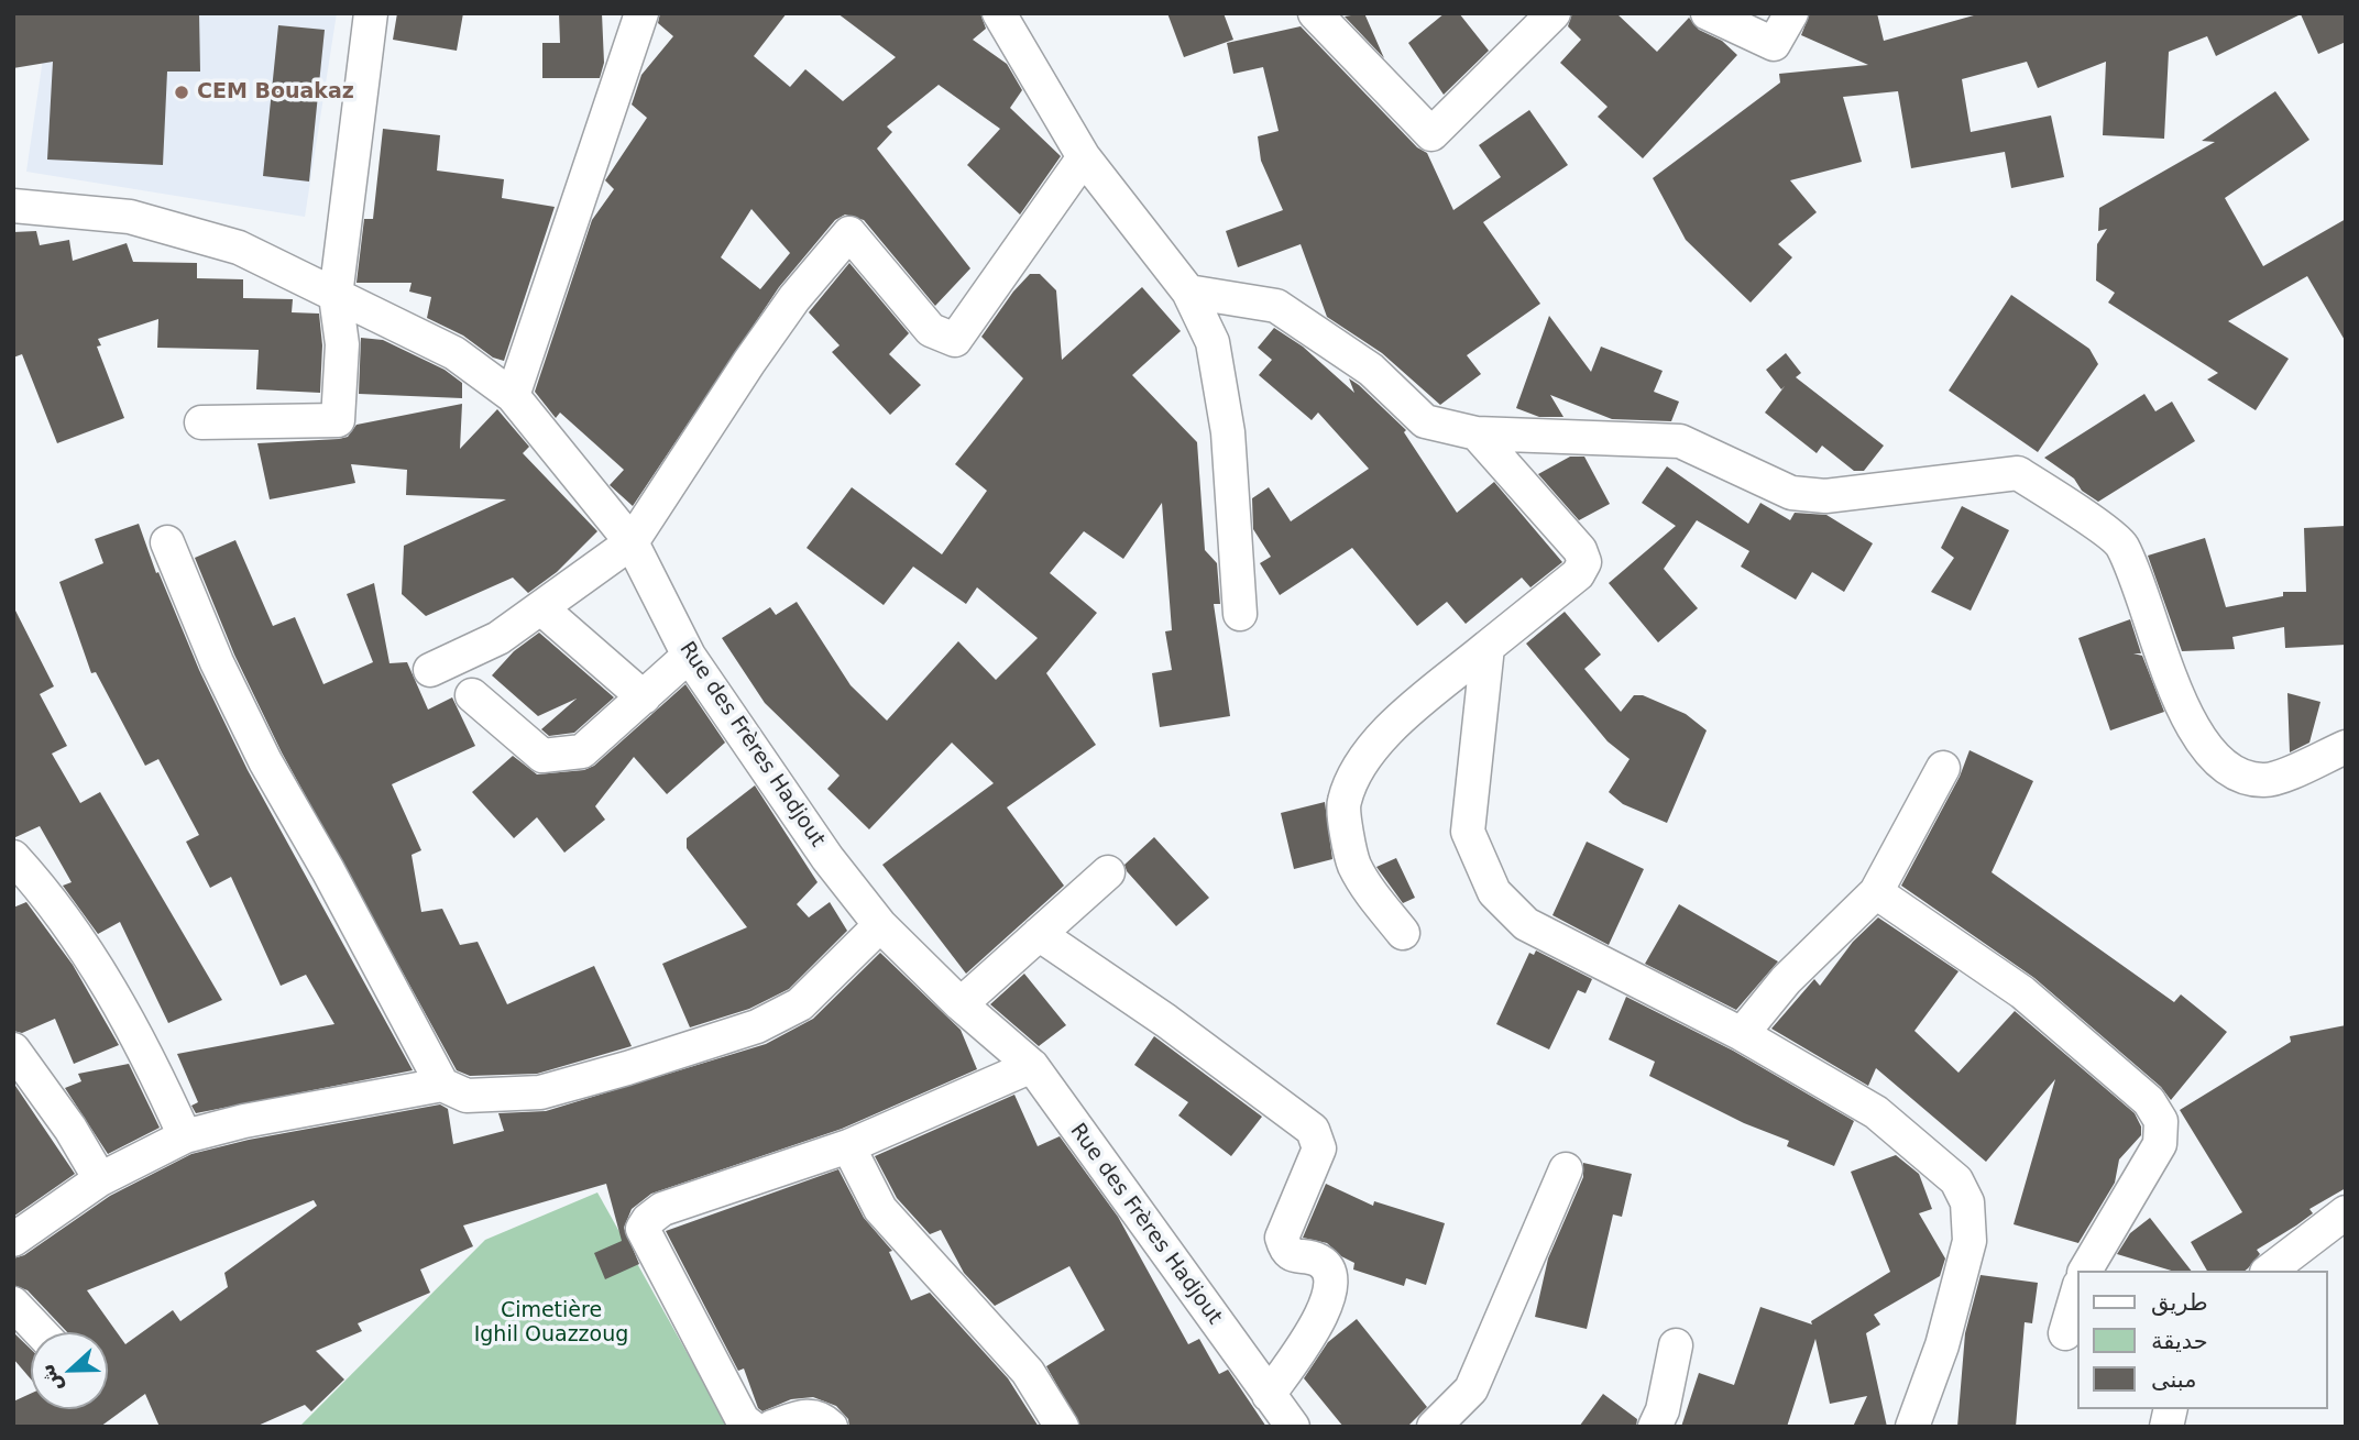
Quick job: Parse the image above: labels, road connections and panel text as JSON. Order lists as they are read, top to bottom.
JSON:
{
  "streets": {
    "street": ["Rue des Frères Hadjout"]
  },
  "parks": ["Cimetière Ighil Ouazzoug"],
  "places": ["CEM Bouakaz"],
  "legend": ["طريق", "حديقة", "مبنى"],
  "north": "left"
}
